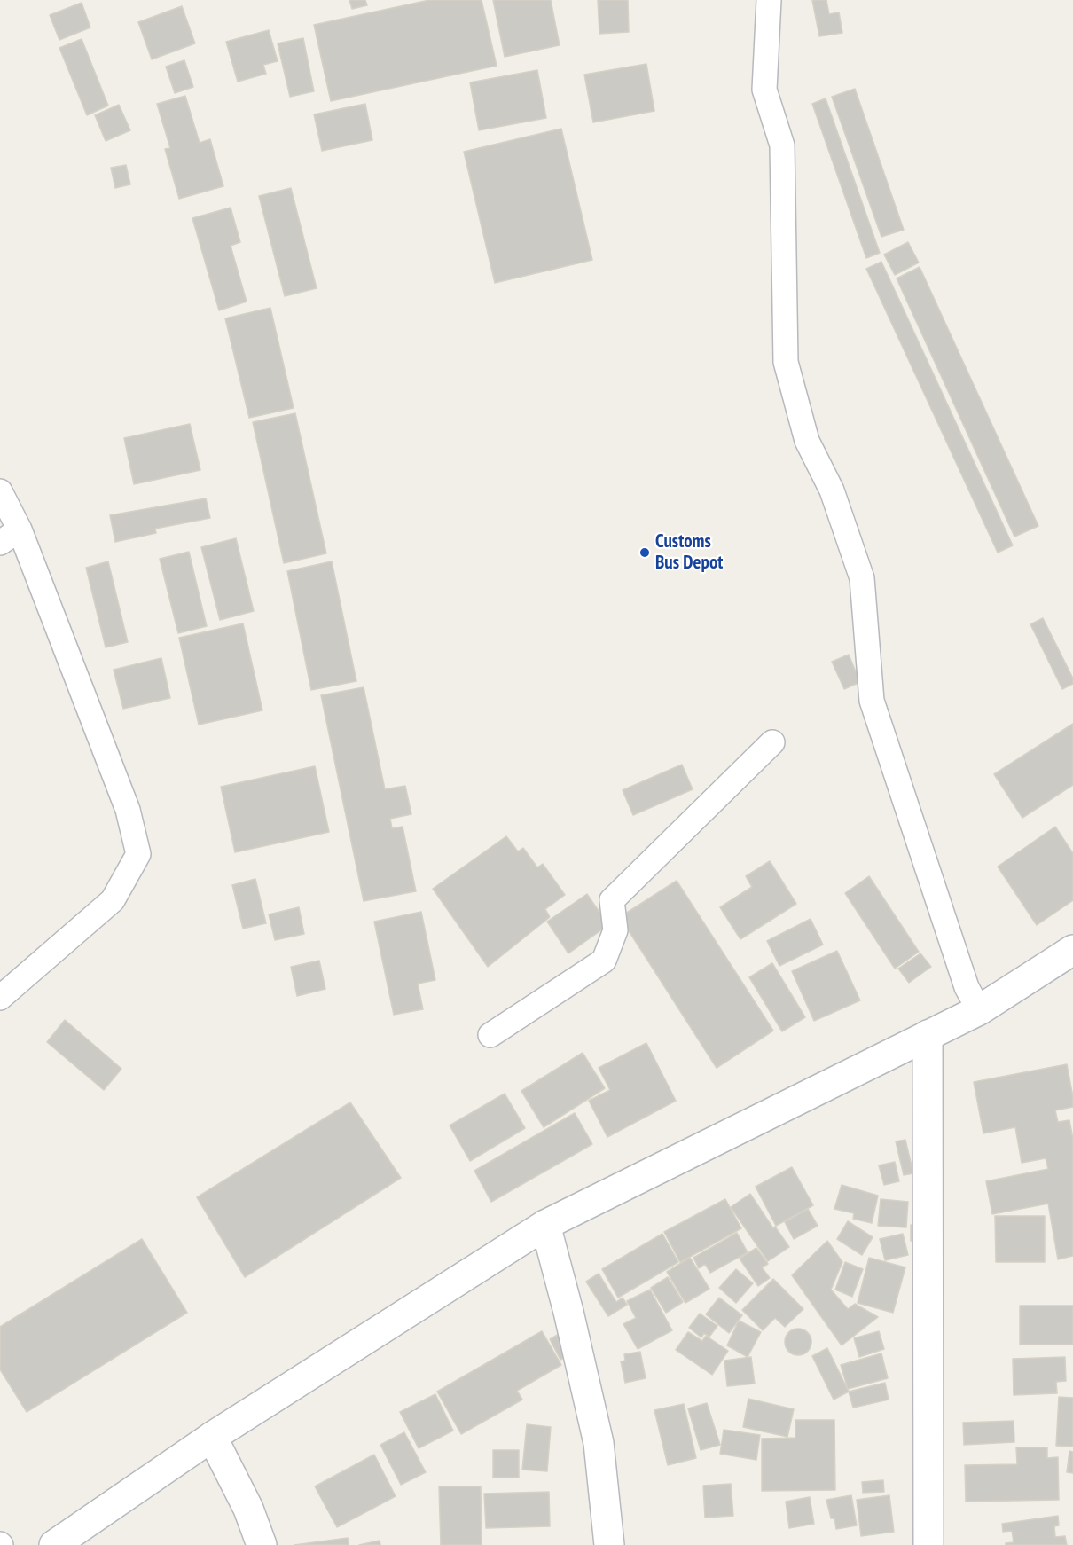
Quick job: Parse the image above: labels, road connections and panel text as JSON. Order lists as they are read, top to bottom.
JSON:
{
  "places": ["Customs Bus Depot"]
}
